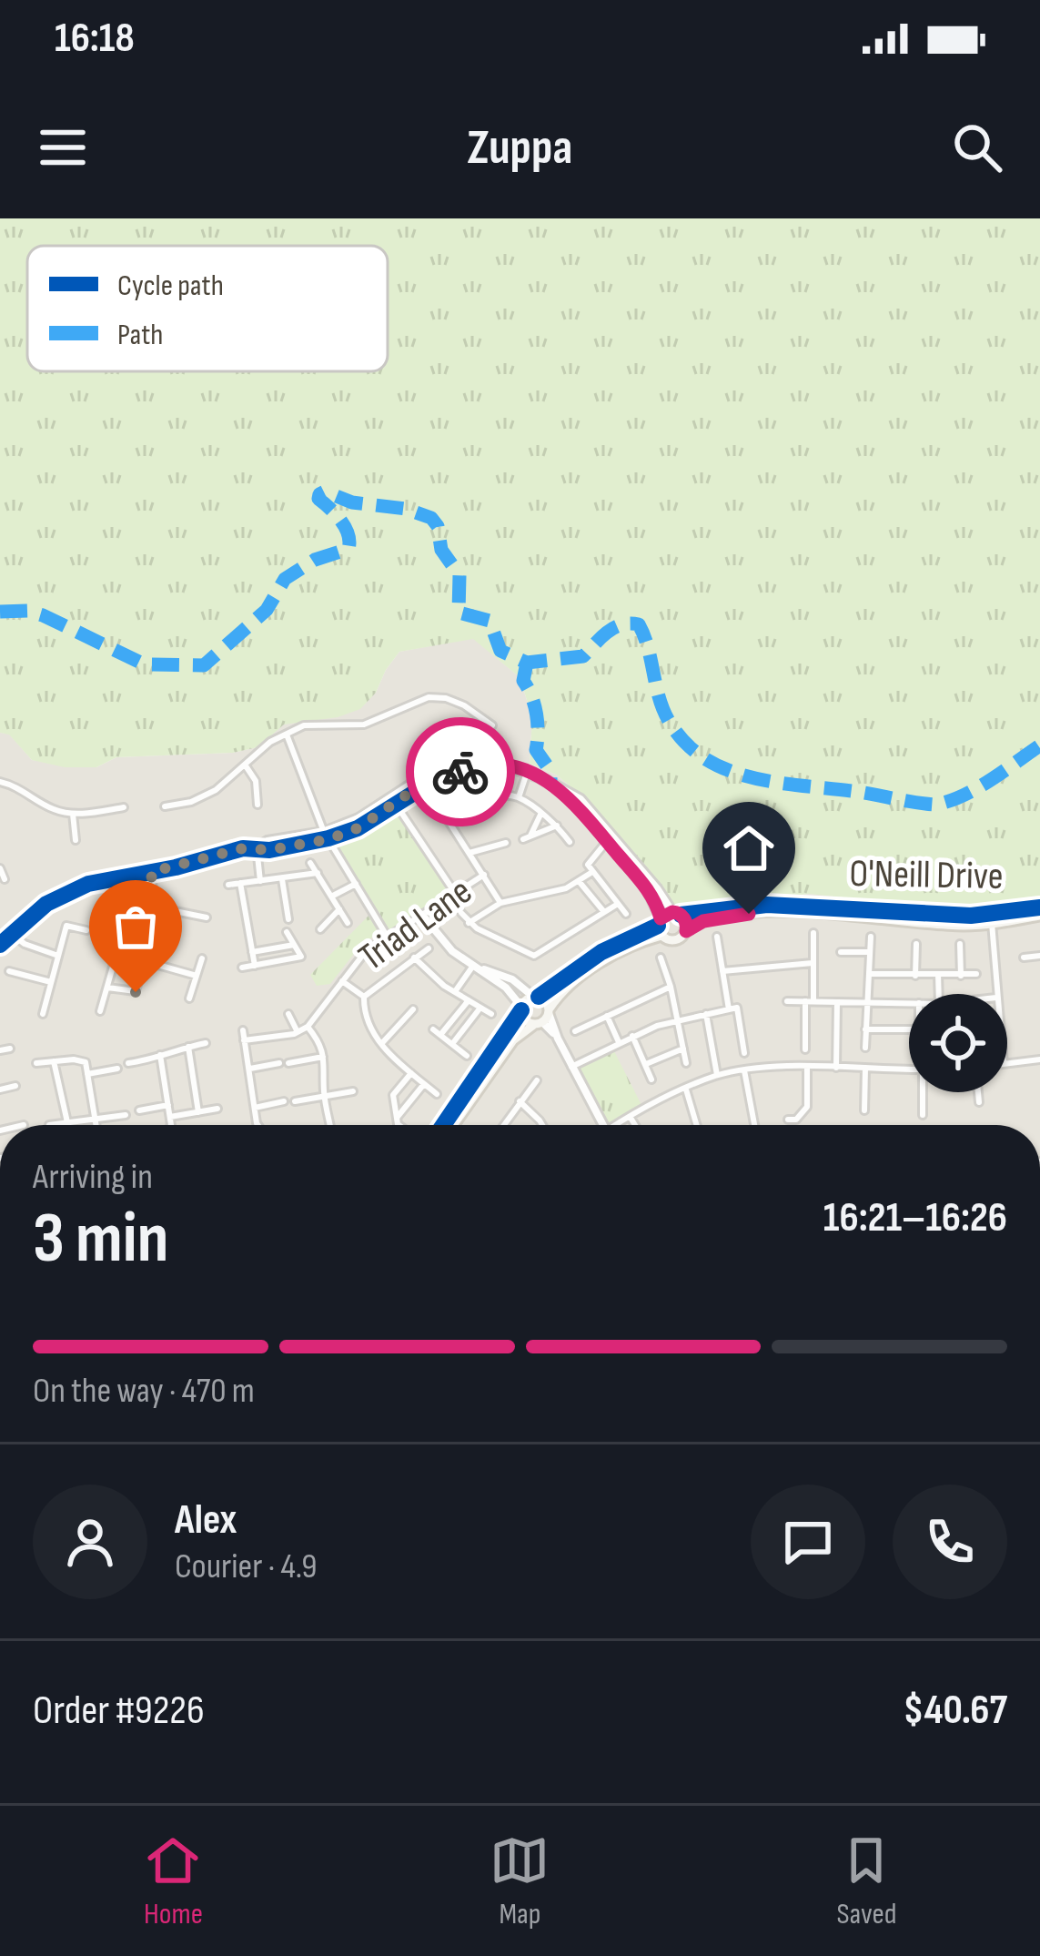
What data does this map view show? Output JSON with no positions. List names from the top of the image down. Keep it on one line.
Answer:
{"streets":{"main road":["O'Neill Drive"],"street":["Triad Lane"]},"legend":["Cycle path","Path"],"page":{"status":"16:18","header":"Zuppa","heading":["3 min","Arriving in","16:21–16:26"],"panel":["Alex","Courier · 4.9","Order #9226","$40.67"],"bar":"On the way · 470 m","tabs":["Home","Map","Saved"]}}
